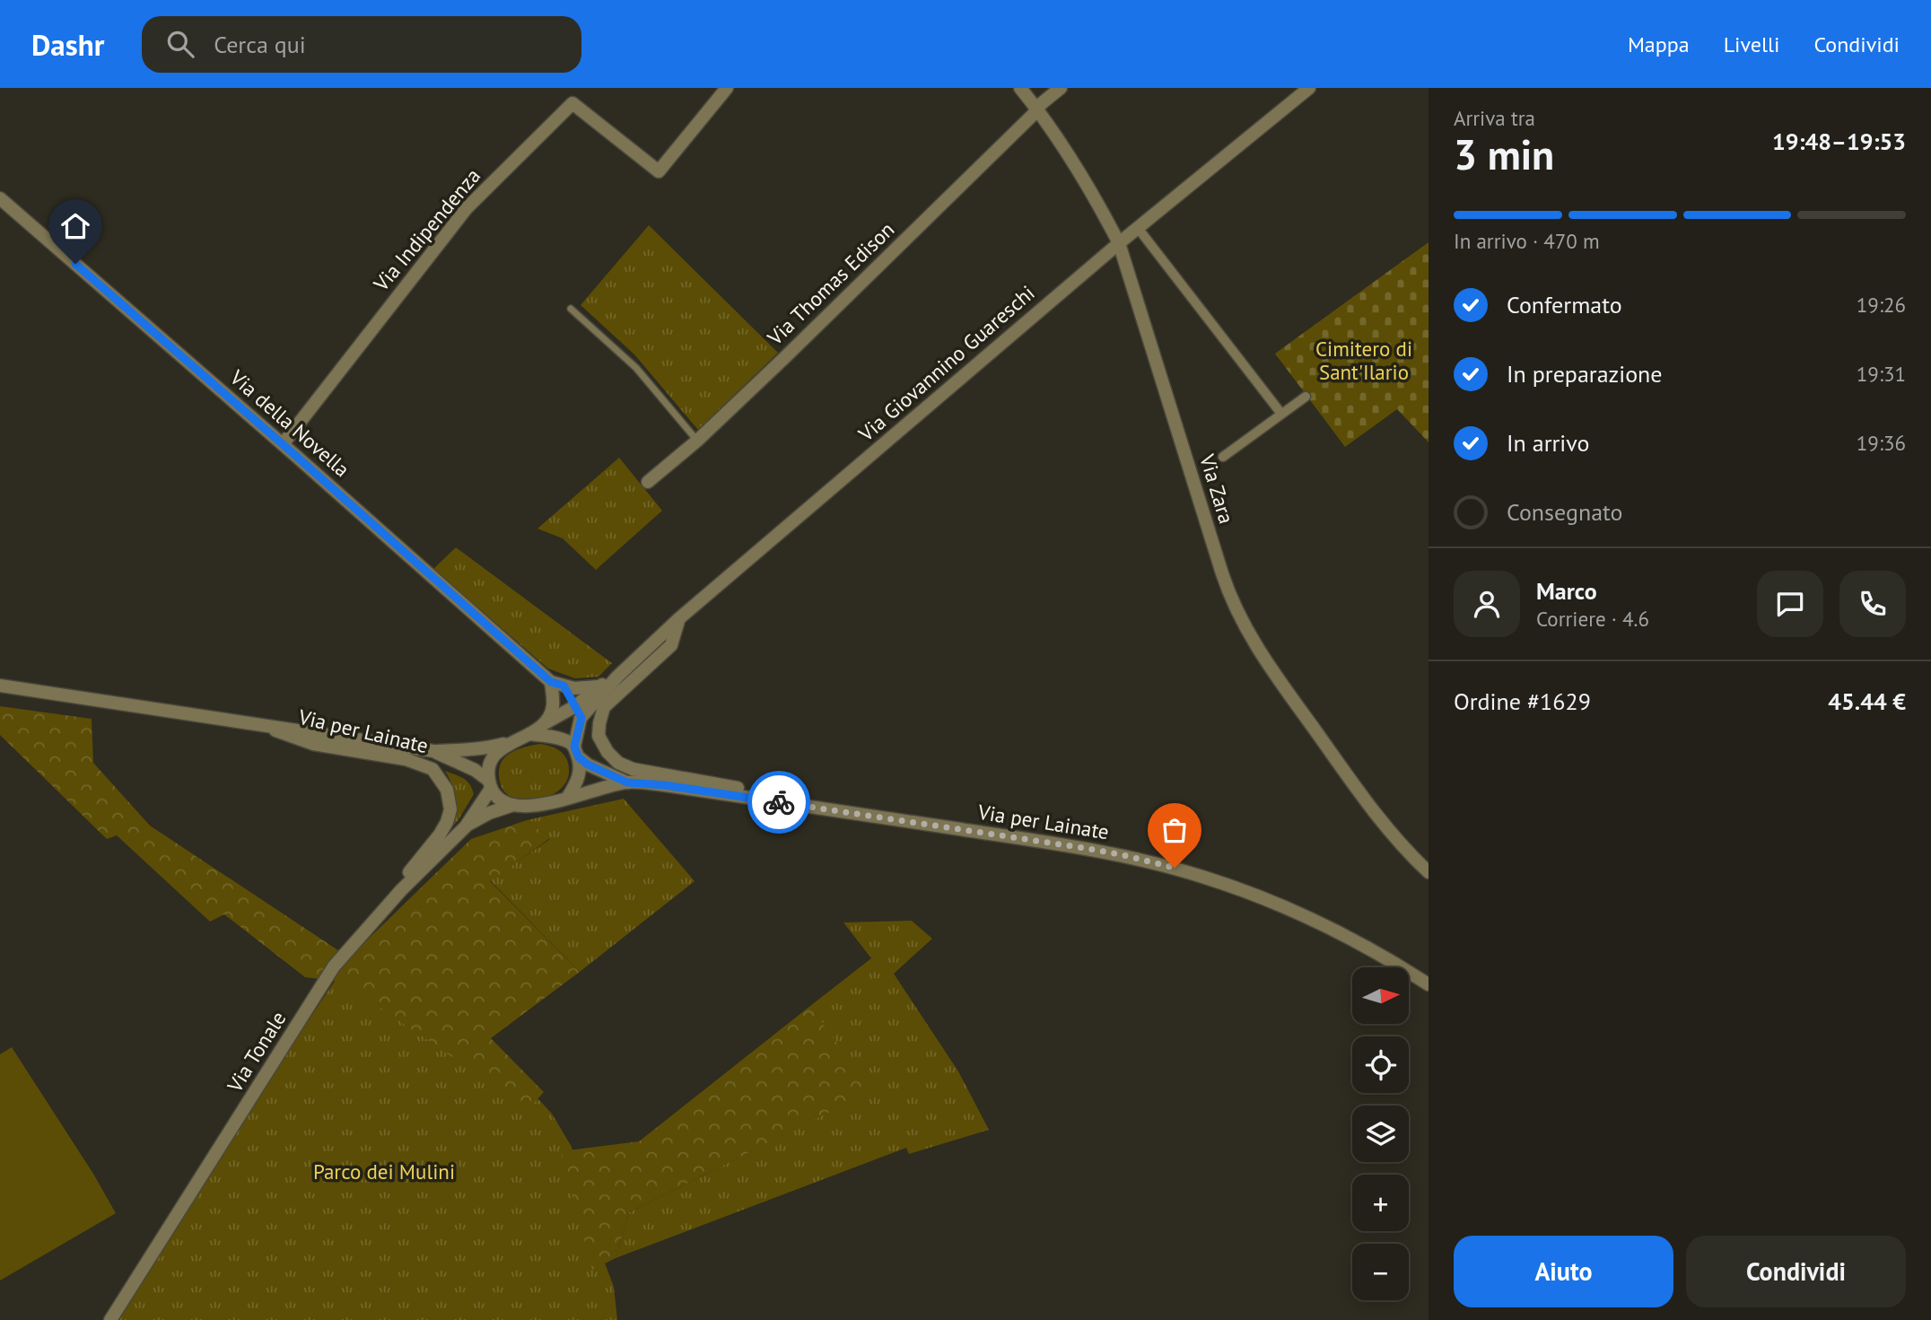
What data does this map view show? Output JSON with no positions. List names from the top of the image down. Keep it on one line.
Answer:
{"streets":{"street":["Via Indipendenza","Via Thomas Edison","Via Giovannino Guareschi","Via della Novella","Via Zara","Via per Lainate","Via Tonale"]},"crossings":[["Via Indipendenza","Via della Novella"],["Via Thomas Edison","Via Zara"],["Via Giovannino Guareschi","Via Zara"],["Via della Novella","Via per Lainate"],["Via per Lainate","Via Tonale"]],"parks":["Cimitero di Sant'Ilario","Parco dei Mulini"],"north":"right","page":{"header":"Dashr","search":"Cerca qui","nav":["Mappa","Livelli","Condividi"],"heading":["3 min","Arriva tra","19:48–19:53"],"panel":["Marco","Corriere · 4.6","Ordine #1629","45.44 €"],"bar":"In arrivo · 470 m","list":[["Confermato","19:26"],["In preparazione","19:31"],["In arrivo","19:36"],"Consegnato"],"map_buttons":["+","−"],"buttons":["Aiuto","Condividi"]}}
